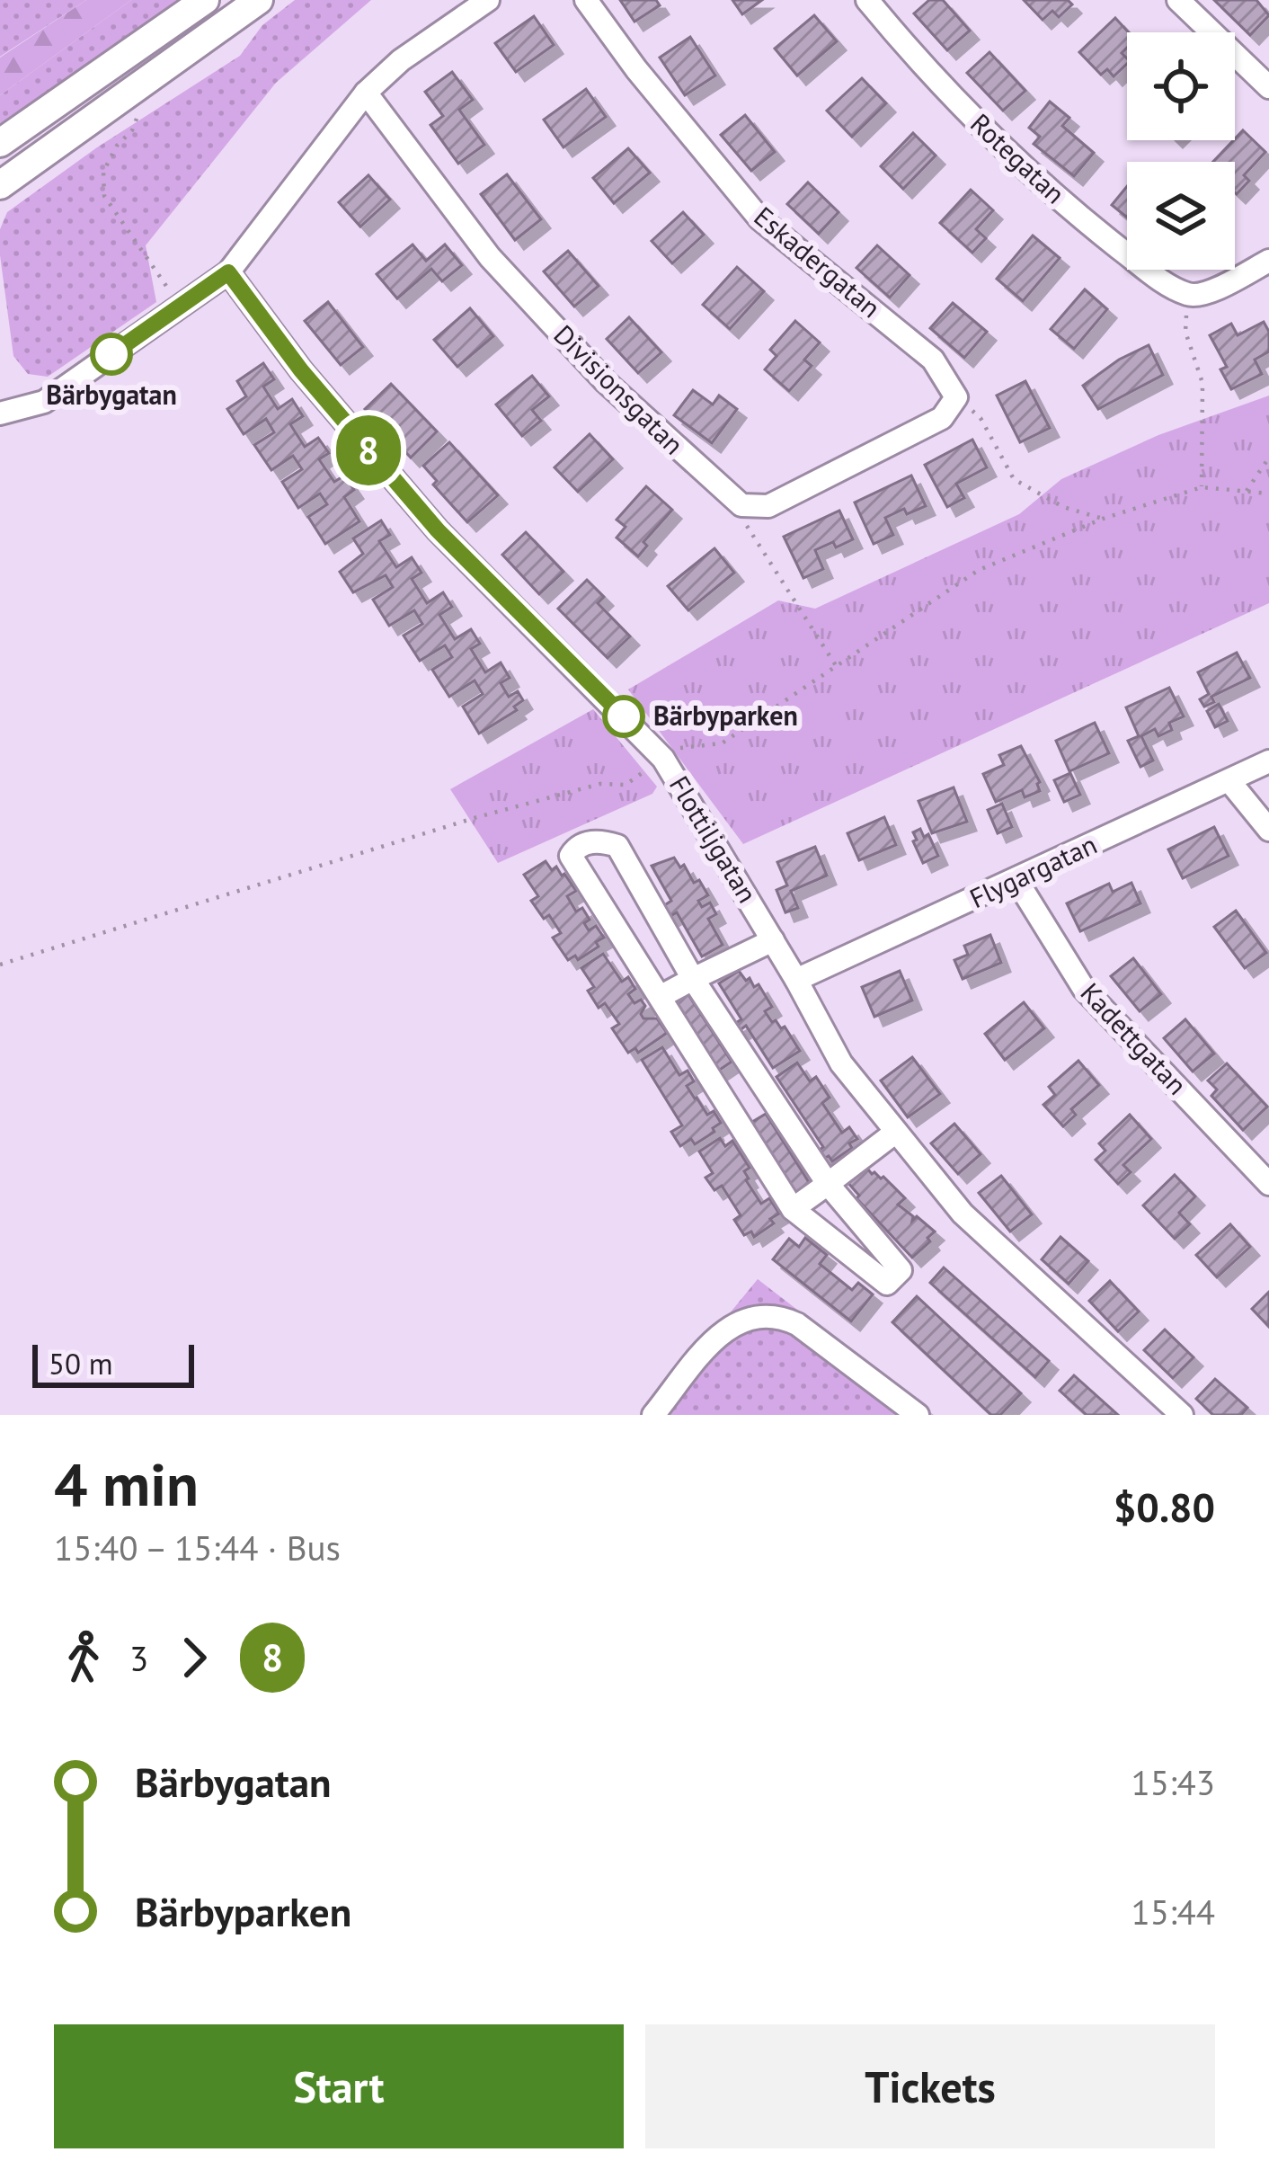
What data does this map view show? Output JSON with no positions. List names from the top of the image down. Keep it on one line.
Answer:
{"streets":{"street":["Rotegatan","Eskadergatan","Divisionsgatan","Flottiljgatan","Flygargatan","Kadettgatan"]},"crossings":[["Flottiljgatan","Flygargatan"],["Flygargatan","Kadettgatan"]],"places":["Bärbygatan","Bärbyparken"],"lines":["bus line 8"],"scale_bar":"50 m","page":{"on_map":"8","scale":"50 m","heading":["4 min","15:40 – 15:44 · Bus","$0.80"],"legs":["3","8"],"list":[{"name":"Bärbygatan","value":"15:43"},{"name":"Bärbyparken","value":"15:44"}],"buttons":["Start","Tickets"]}}
